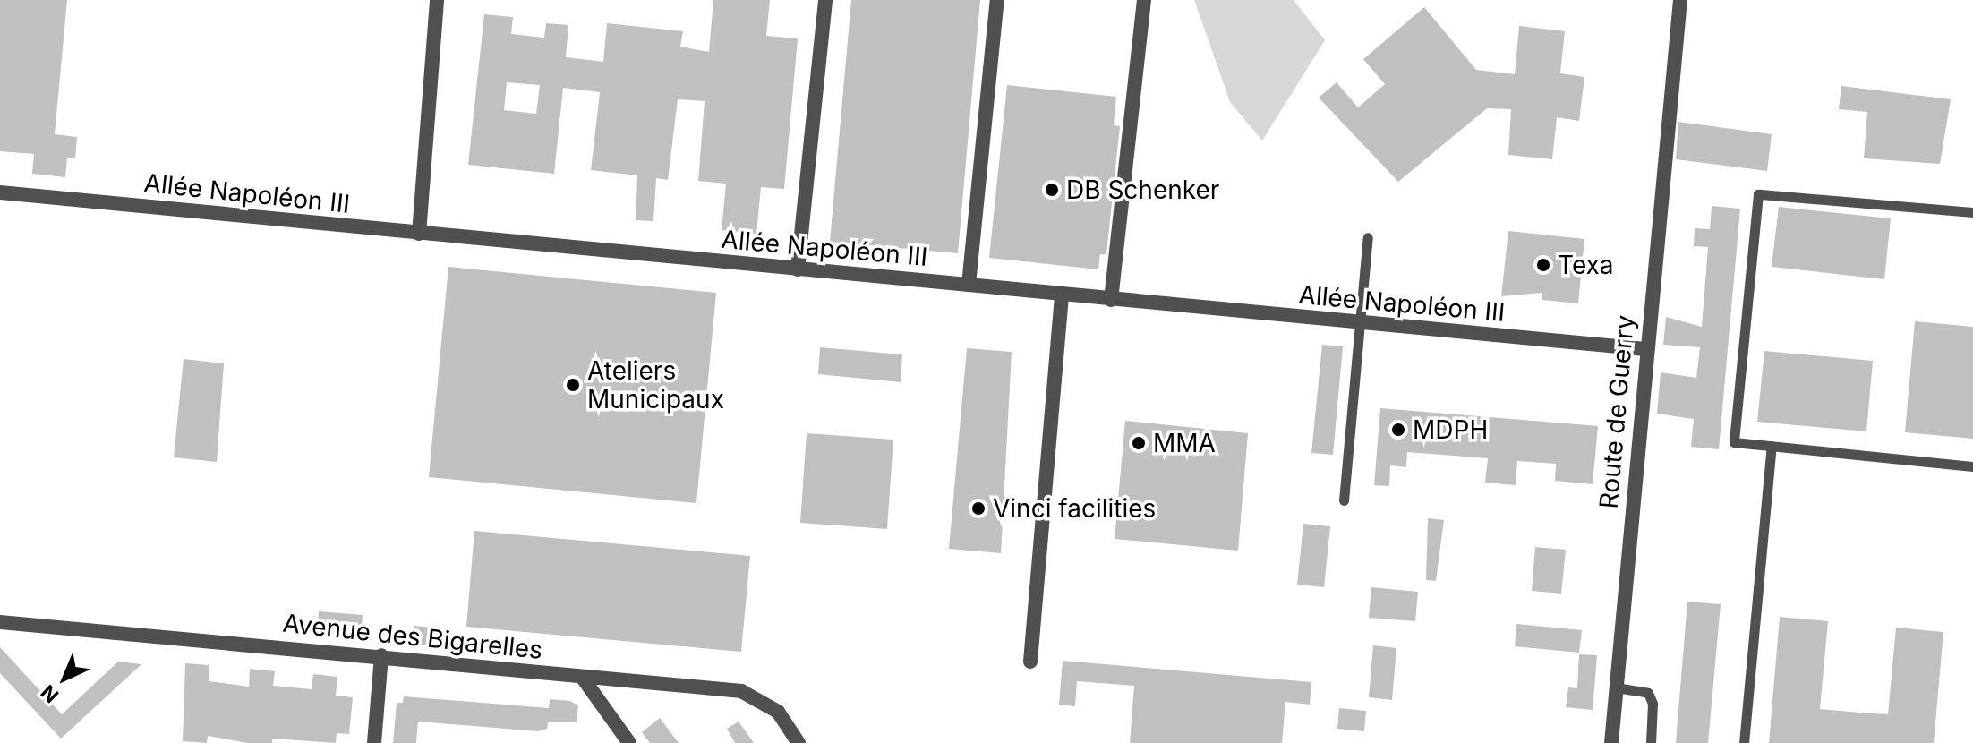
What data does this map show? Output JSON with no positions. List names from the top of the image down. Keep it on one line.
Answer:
{"streets":{"street":["Allée Napoléon III","Route de Guerry","Avenue des Bigarelles"]},"crossings":[["Allée Napoléon III","Route de Guerry"]],"places":["DB Schenker","Texa","Ateliers Municipaux","MDPH","MMA","Vinci facilities"],"north":"bottom left"}
